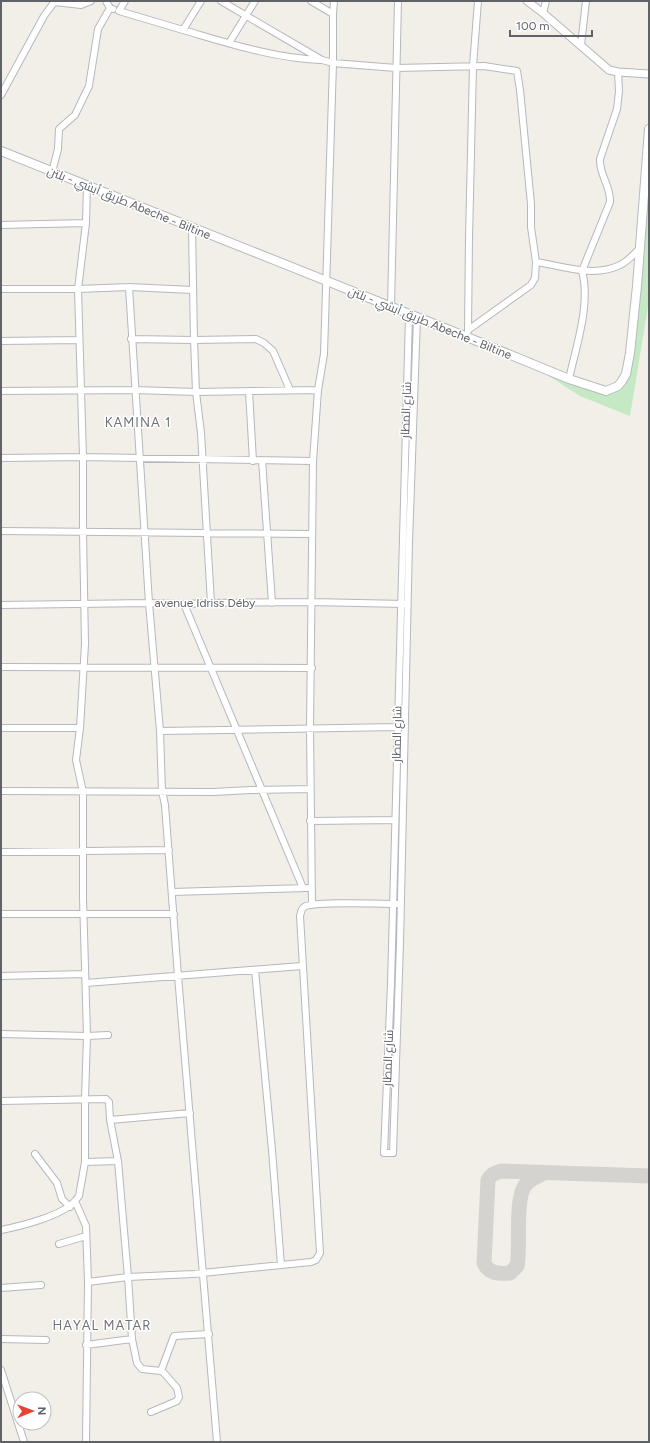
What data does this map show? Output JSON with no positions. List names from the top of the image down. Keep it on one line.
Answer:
{"streets":{"main road":["طريق أبشي - بلتن Abeche - Biltine"],"street":["شارع المطار","avenue Idriss Déby"]},"crossings":[["طريق أبشي - بلتن Abeche - Biltine","شارع المطار"],["شارع المطار","avenue Idriss Déby"]],"districts":["KAMINA 1","HAYAL MATAR"],"scale_bar":"100 m","north":"right"}
